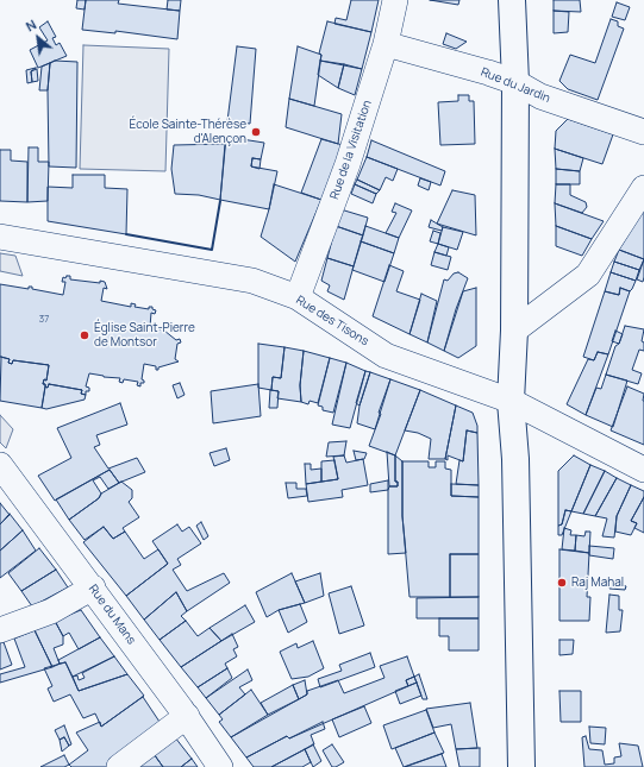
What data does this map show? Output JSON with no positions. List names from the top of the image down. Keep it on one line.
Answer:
{"streets":{"street":["Rue du Jardin","Rue de la Visitation","Rue des Tisons","Rue du Mans"]},"crossings":[["Rue du Jardin","Rue de la Visitation"],["Rue de la Visitation","Rue des Tisons"]],"places":["École Sainte-Thérèse d'Alençon","Église Saint-Pierre de Montsor","Raj Mahal"],"house_numbers":["37"],"north":"top left"}
